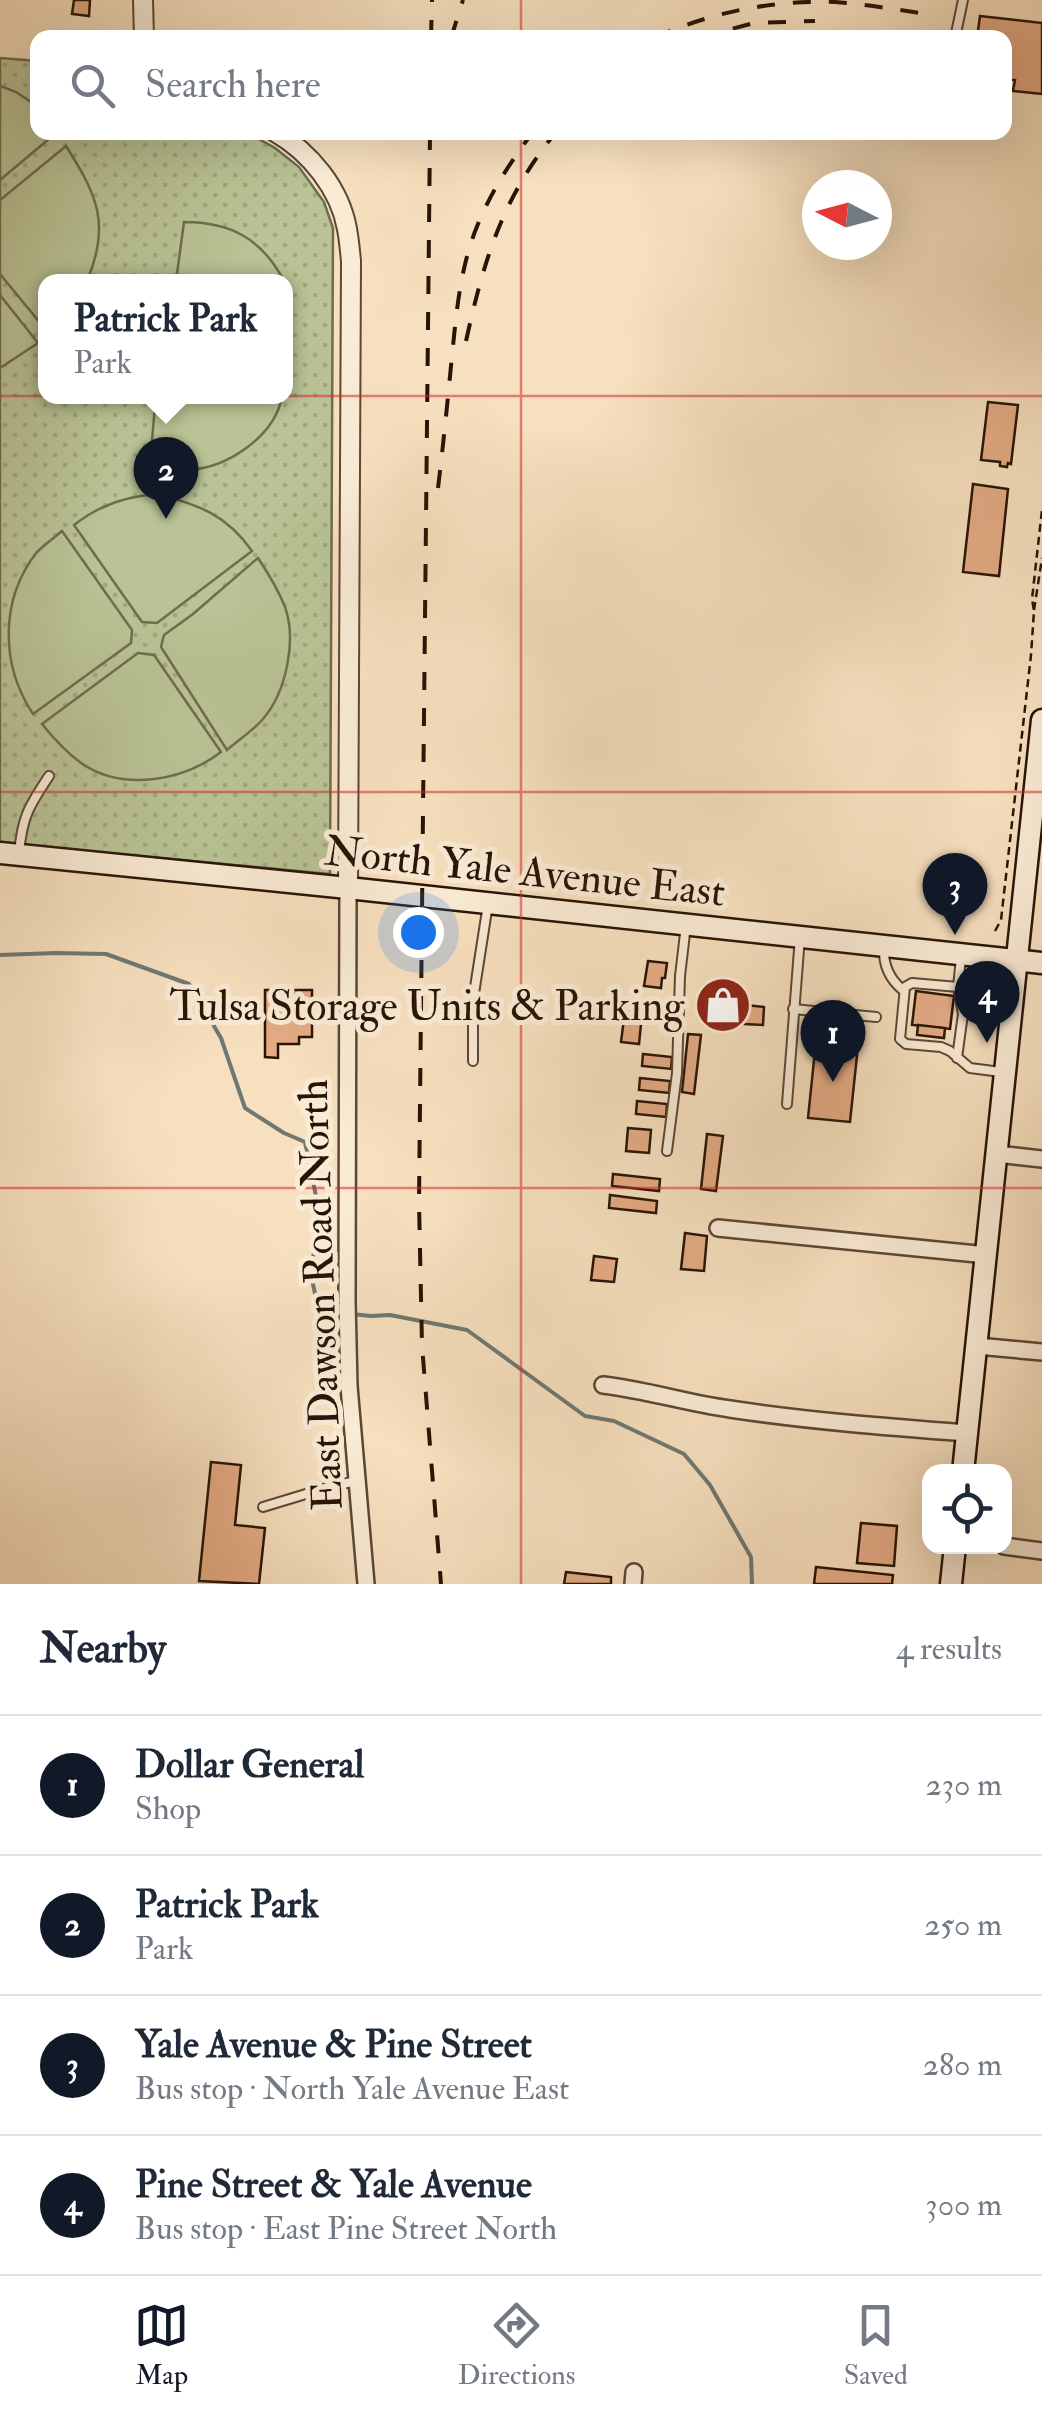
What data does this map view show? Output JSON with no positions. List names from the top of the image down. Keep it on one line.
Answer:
{"streets":{"main road":["North Yale Avenue East"],"street":["East Dawson Road North"]},"crossings":[["North Yale Avenue East","East Dawson Road North"]],"places":{"shop":["Tulsa Storage Units & Parking"]},"north":"left","page":{"search":"Search here","popup":["Patrick Park","Park"],"pins":["2","3","4","1"],"heading":["Nearby","4 results"],"list":[{"mark":"1","name":"Dollar General","note":"Shop","value":"230 m"},{"mark":"2","name":"Patrick Park","note":"Park","value":"250 m"},{"mark":"3","name":"Yale Avenue & Pine Street","note":"Bus stop · North Yale Avenue East","value":"280 m"},{"mark":"4","name":"Pine Street & Yale Avenue","note":"Bus stop · East Pine Street North","value":"300 m"}],"nav":["Map","Directions","Saved"]}}
